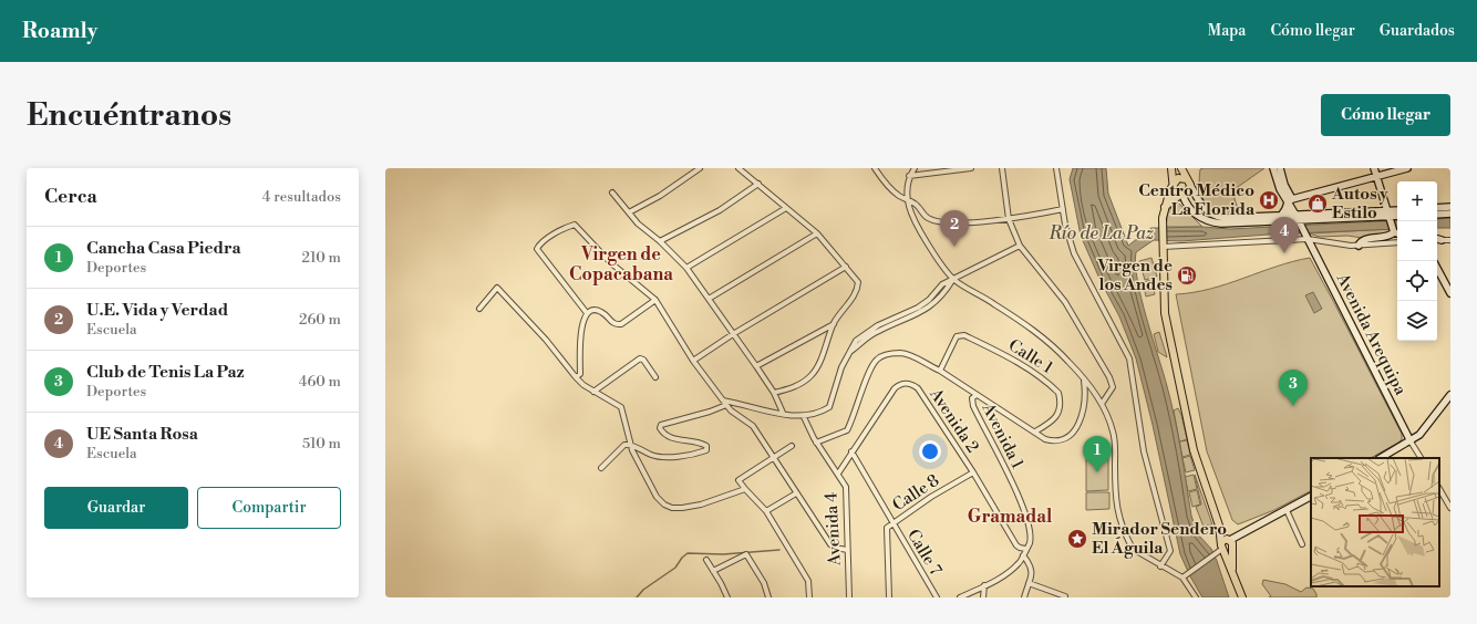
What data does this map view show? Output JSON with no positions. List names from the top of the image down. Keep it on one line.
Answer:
{"streets":{"main road":["Avenida Arequipa"],"street":["Calle 1","Avenida 2","Avenida 1","Calle 8","Avenida 4","Calle 7"]},"crossings":[["Calle 1","Avenida 1"],["Avenida 2","Avenida 1"],["Avenida 2","Calle 8"],["Avenida 2","Avenida 4"],["Avenida 2","Calle 7"],["Calle 8","Calle 7"]],"districts":["Virgen de Copacabana","Gramadal"],"water":["Río de La Paz"],"places":{"hospital":["Centro Médico La Florida"],"shop":["Autos y Estilo"],"fuel station":["Virgen de los Andes"],"place":["Mirador Sendero El Águila"]},"page":{"header":"Roamly","nav":["Mapa","Cómo llegar","Guardados"],"buttons":["Cómo llegar",["Guardar","Compartir"]],"title":"Encuéntranos","heading":["Cerca","4 resultados"],"map_buttons":["+","−"],"pins":["2","4","3","1"],"list":[{"mark":"1","name":"Cancha Casa Piedra","note":"Deportes","value":"210 m"},{"mark":"2","name":"U.E. Vida y Verdad","note":"Escuela","value":"260 m"},{"mark":"3","name":"Club de Tenis La Paz","note":"Deportes","value":"460 m"},{"mark":"4","name":"UE Santa Rosa","note":"Escuela","value":"510 m"}]}}
